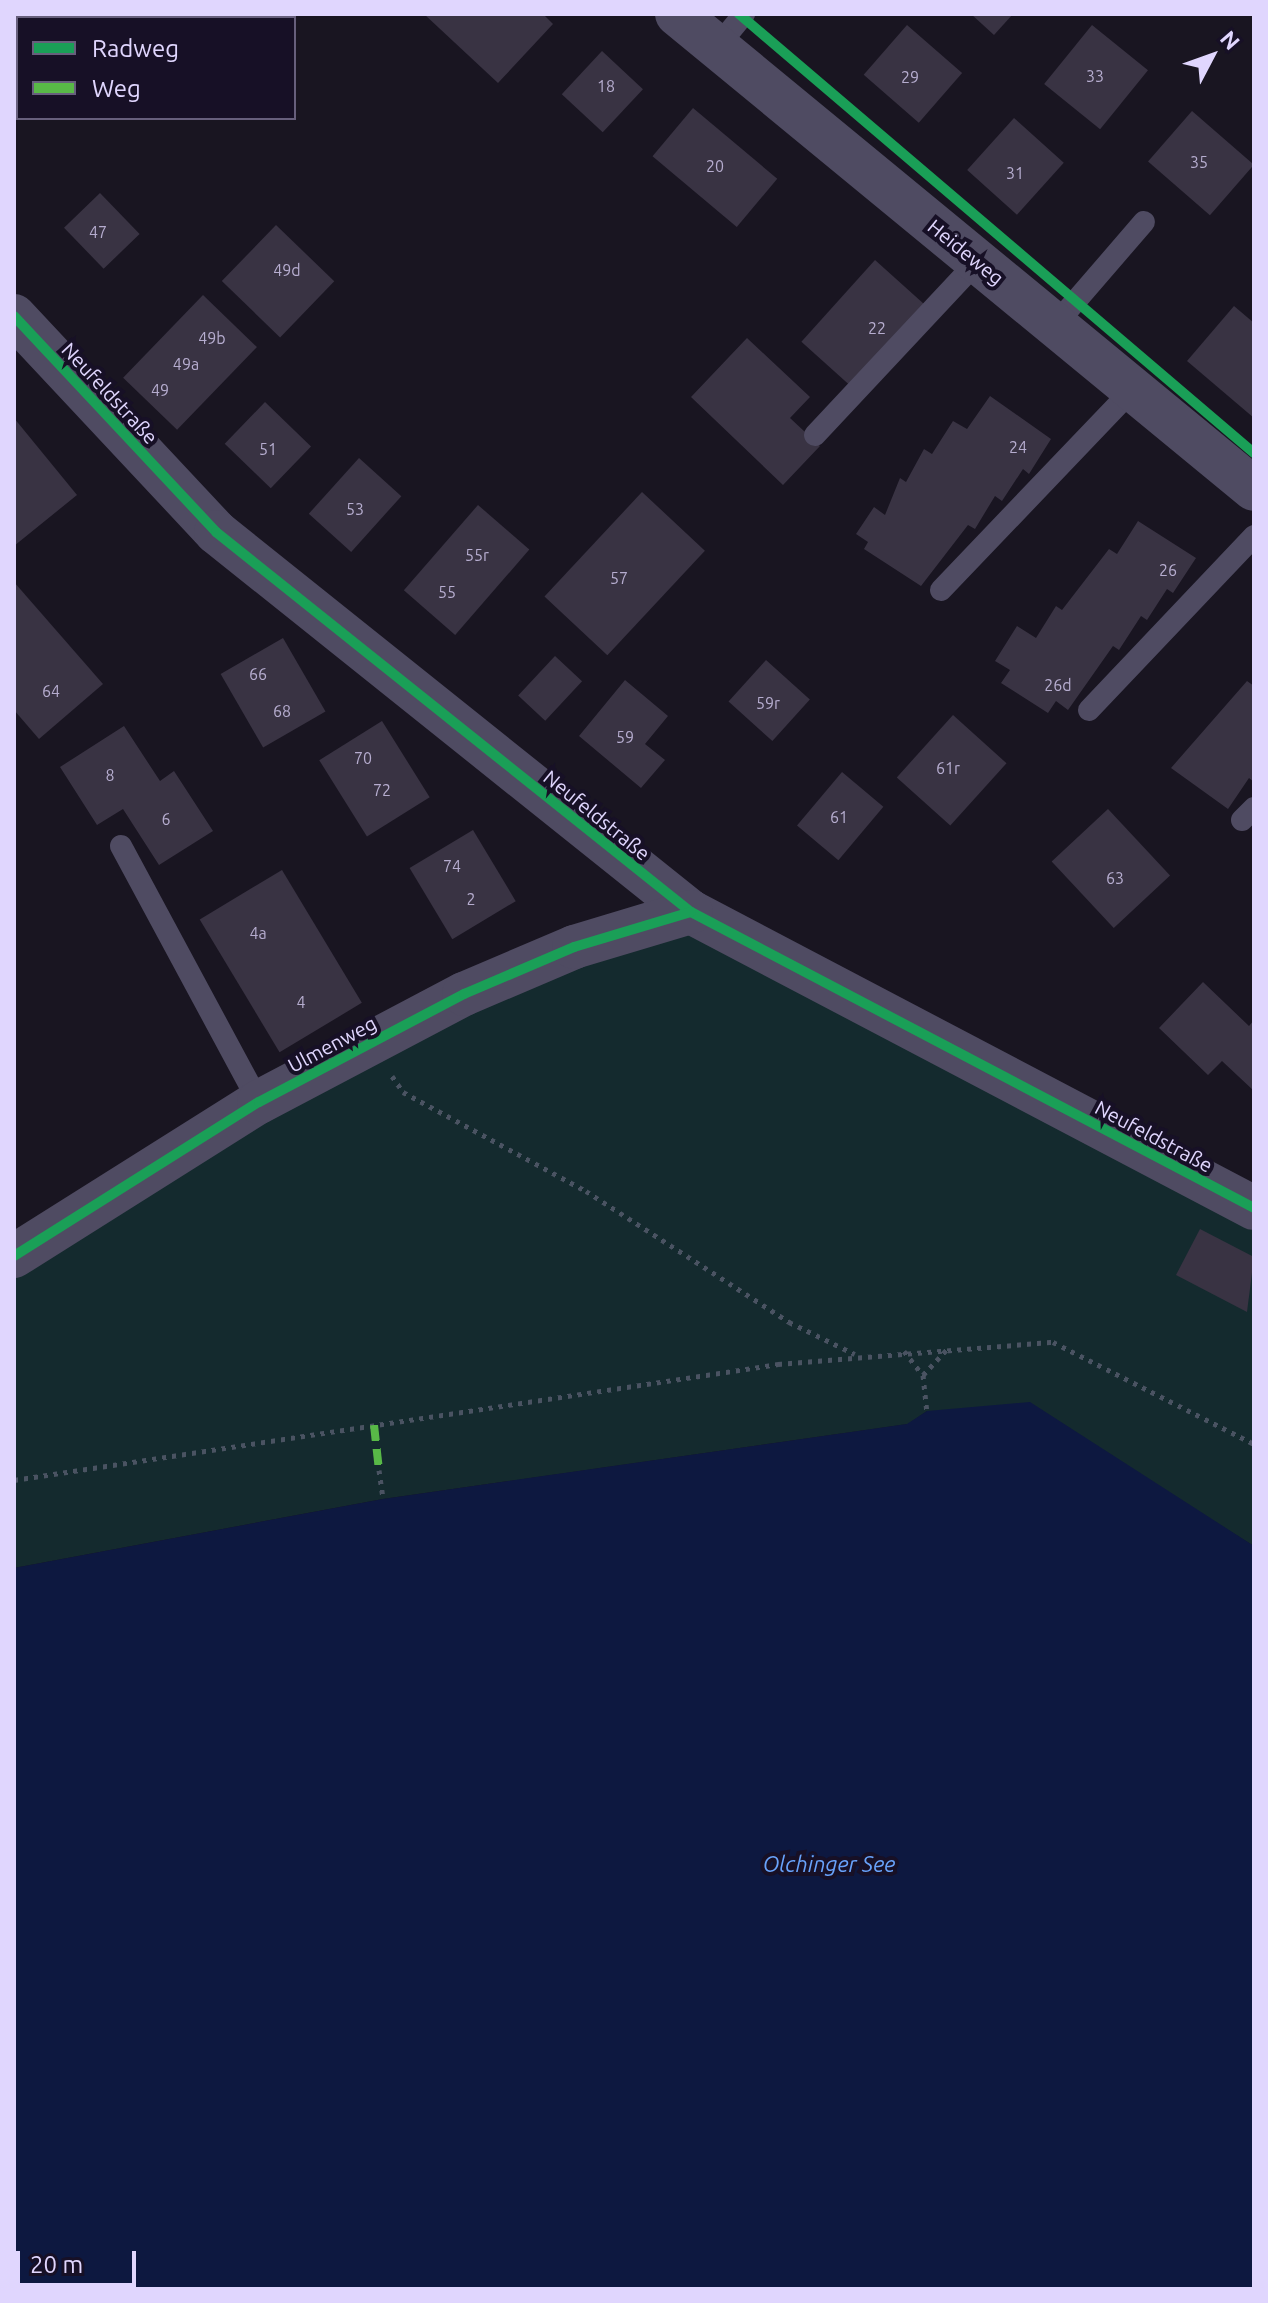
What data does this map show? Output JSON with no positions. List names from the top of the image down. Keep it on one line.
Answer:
{"streets":{"street":["Heideweg","Neufeldstraße","Ulmenweg"]},"crossings":[["Neufeldstraße","Ulmenweg"]],"water":["Olchinger See"],"house_numbers":["33","29","18","35","20","31","47","49d","22","49b","49a","49","24","51","53","55r","26","57","55","66","26d","64","59r","68","59","70","61r","8","72","61","6","74","63","2","4a","4"],"legend":["Radweg","Weg"],"scale_bar":"20 m","north":"top right"}
